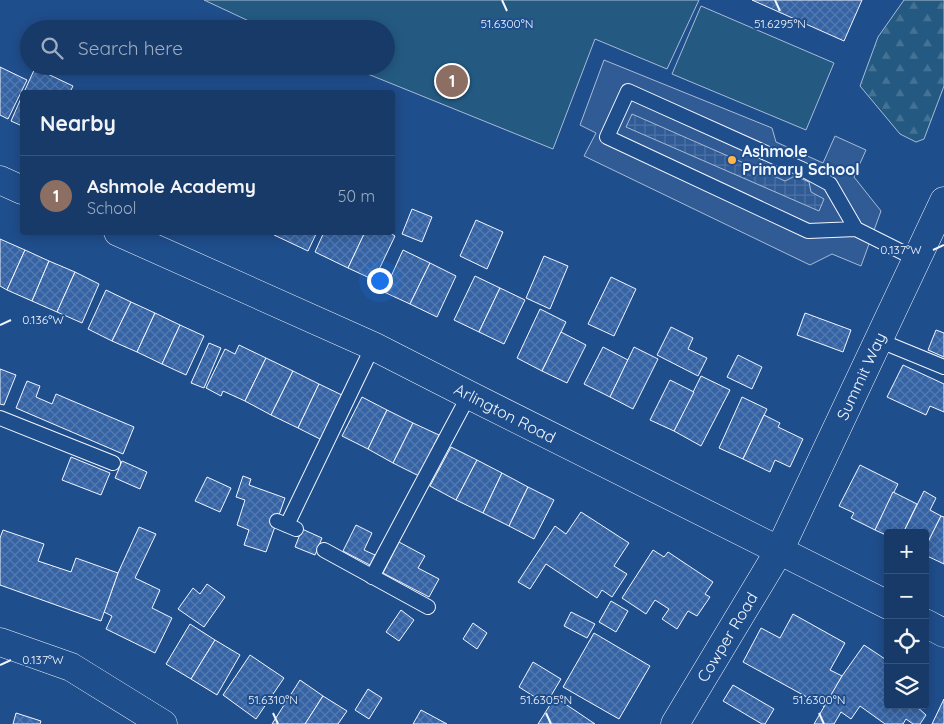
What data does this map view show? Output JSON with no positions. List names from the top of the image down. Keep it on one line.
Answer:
{"streets":{"street":["Summit Way","Arlington Road","Cowper Road"]},"crossings":[["Summit Way","Arlington Road"],["Summit Way","Cowper Road"],["Arlington Road","Cowper Road"]],"places":["Ashmole Primary School"],"page":{"search":"Search here","pins":"1","heading":"Nearby","list":[{"mark":"1","name":"Ashmole Academy","note":"School","value":"50 m"}],"map_buttons":["+","−"]},"coordinates":["51.6300°N","51.6295°N","0.137°W","0.136°W","51.6310°N","51.6305°N"]}
